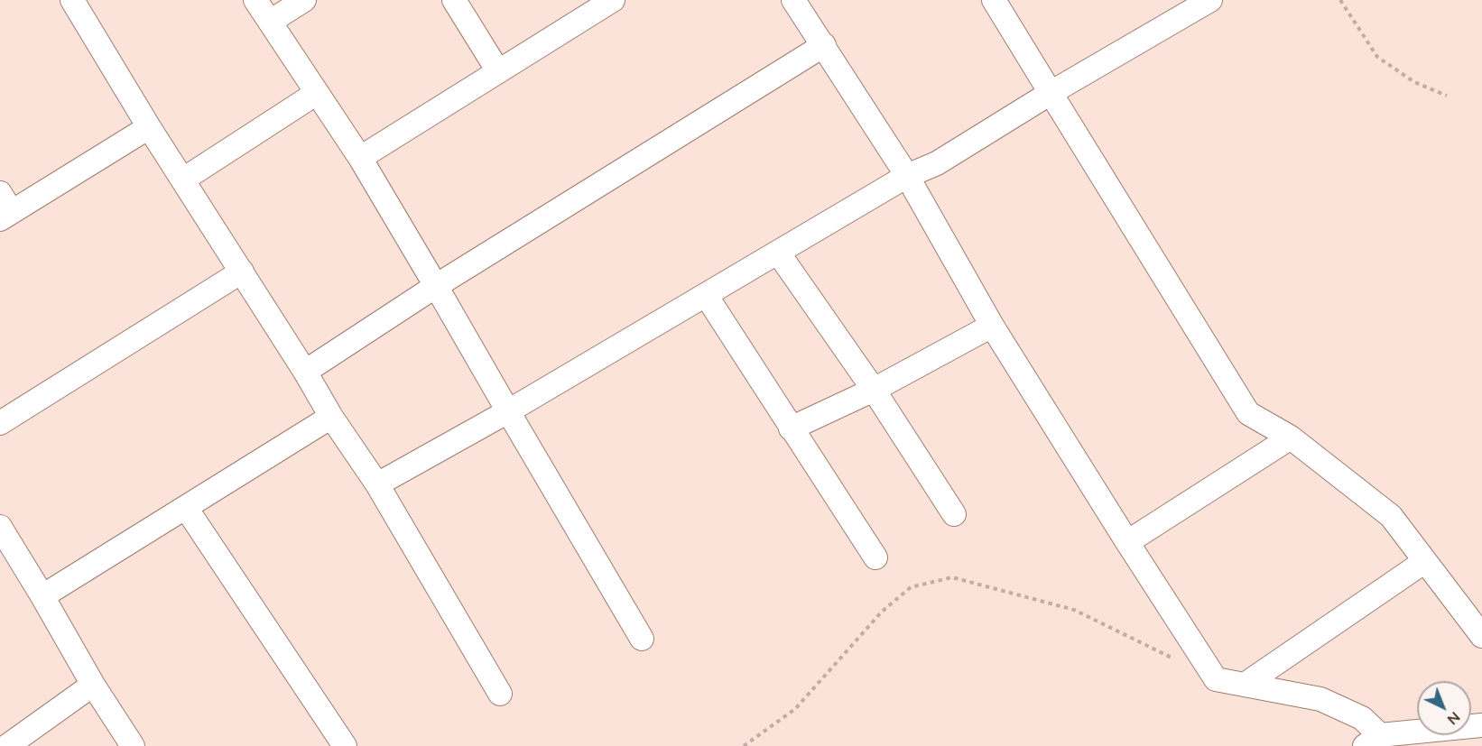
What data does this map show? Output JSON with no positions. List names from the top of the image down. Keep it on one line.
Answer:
{"north":"bottom right"}
